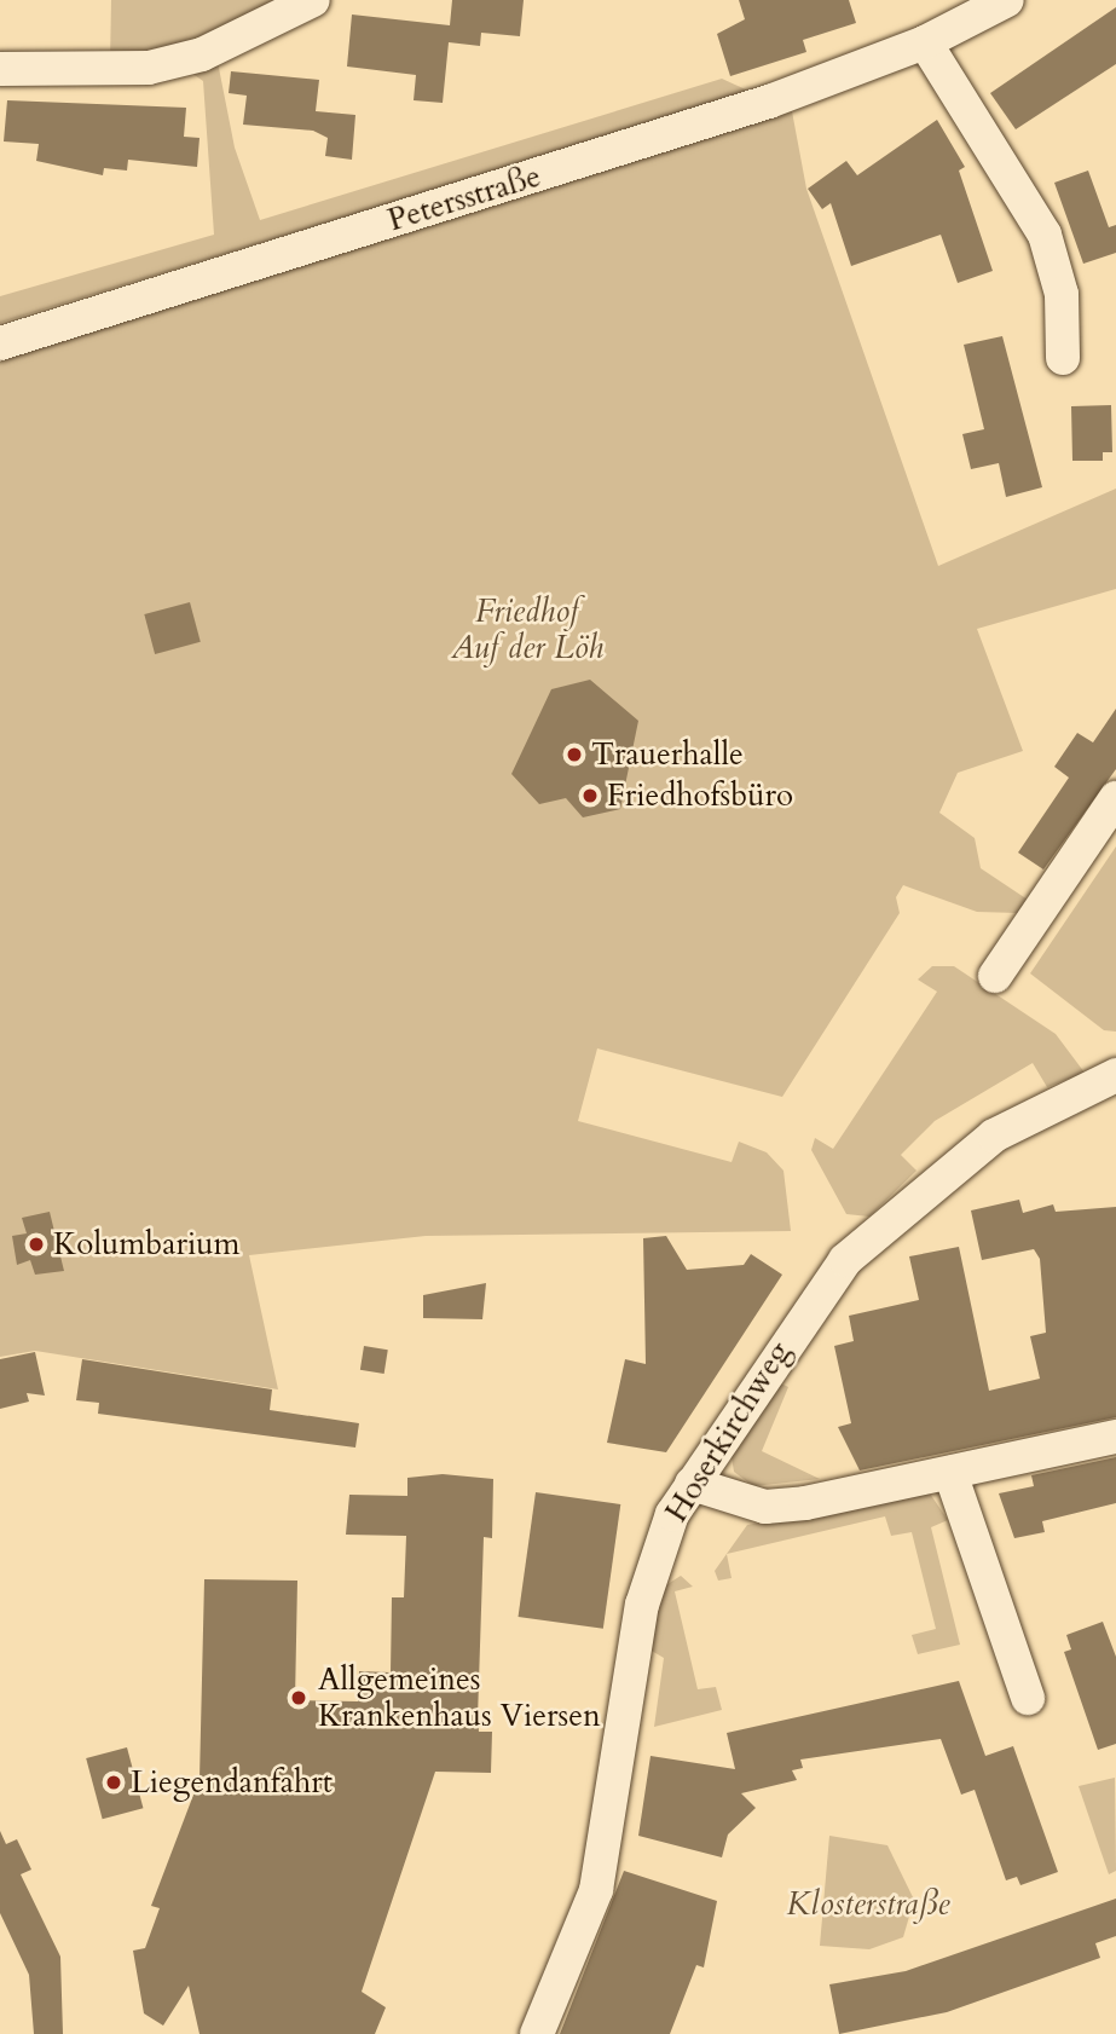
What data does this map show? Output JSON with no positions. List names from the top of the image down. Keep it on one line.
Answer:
{"streets":{"street":["Petersstraße","Hoserkirchweg"]},"parks":["Friedhof Auf der Löh","Klosterstraße"],"places":["Trauerhalle","Friedhofsbüro","Kolumbarium","Allgemeines Krankenhaus Viersen","Liegendanfahrt"]}
